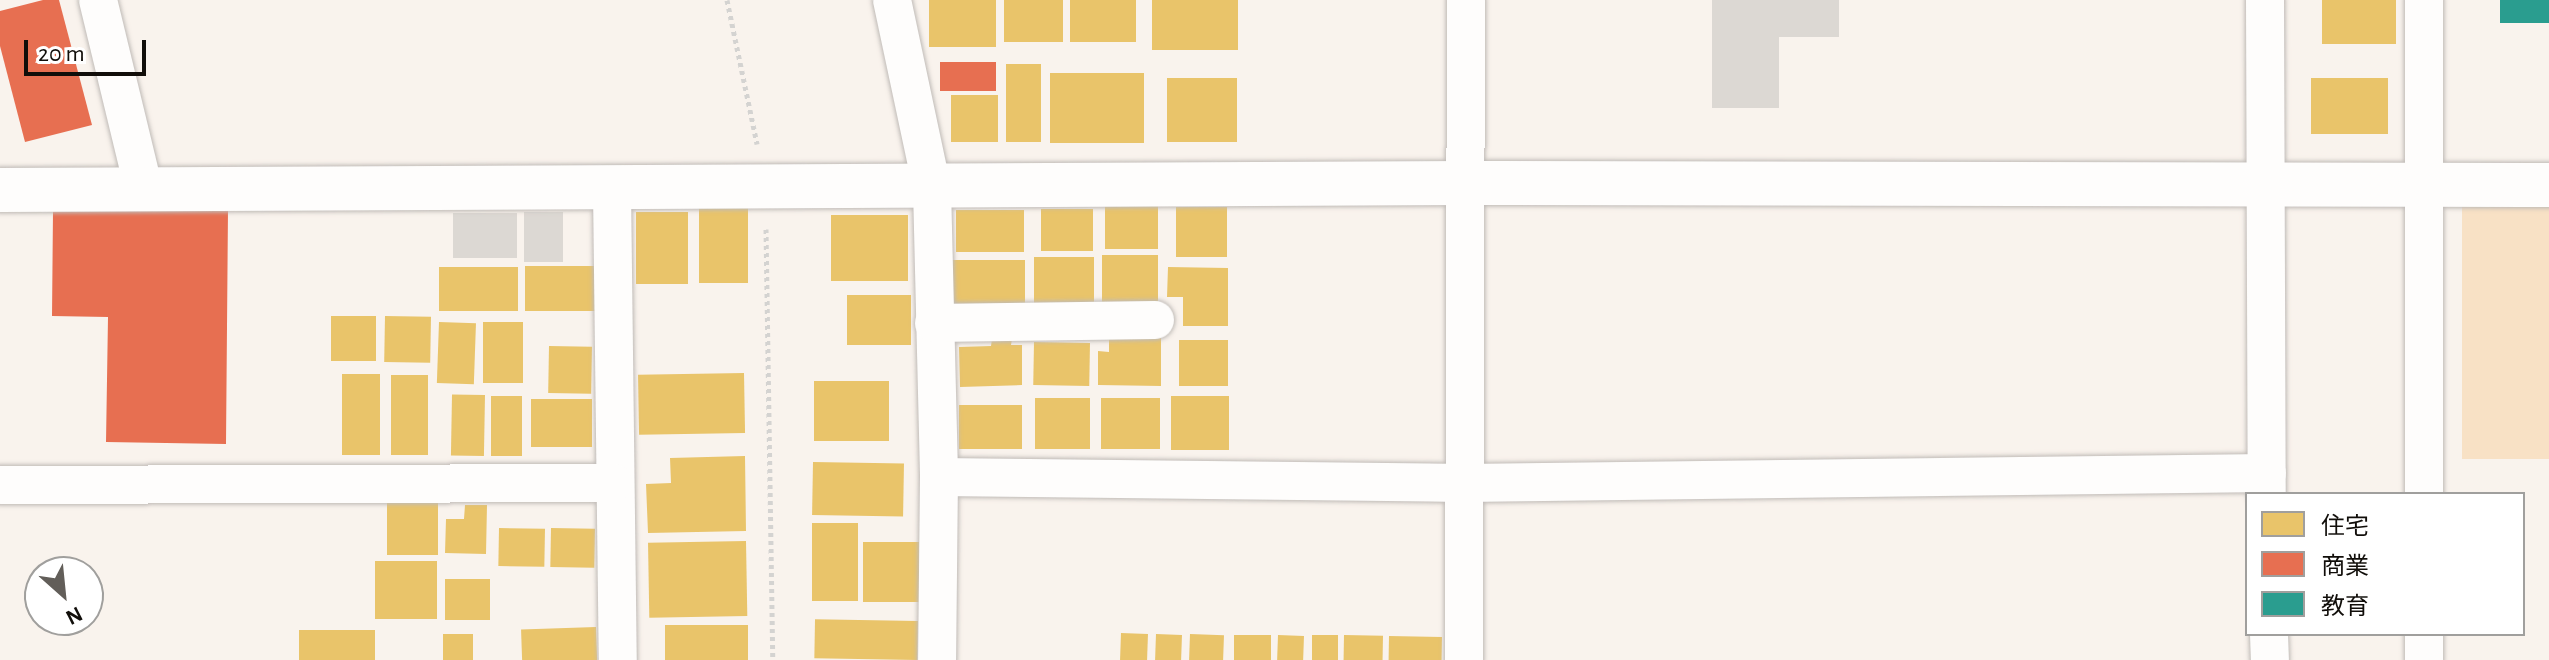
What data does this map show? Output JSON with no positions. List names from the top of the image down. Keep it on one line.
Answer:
{"legend":["住宅","商業","教育"],"scale_bar":"20 m","north":"bottom right"}
